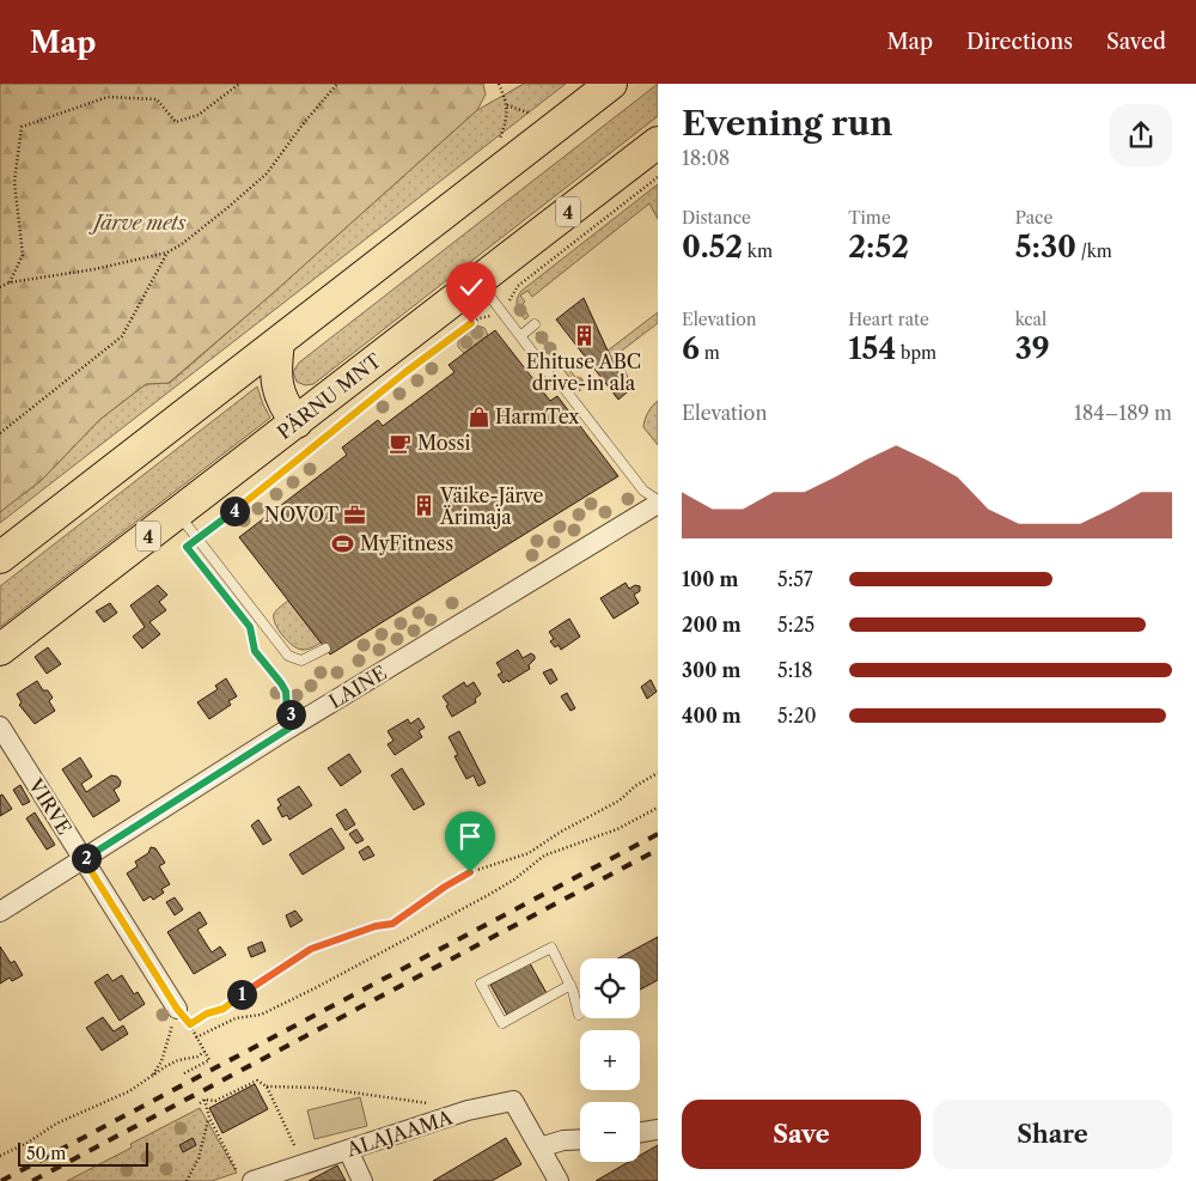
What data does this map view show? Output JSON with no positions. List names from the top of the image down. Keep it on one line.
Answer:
{"streets":{"highway":["4","PÄRNU MNT"],"street":["LAINE","VIRVE","ALAJAAMA"]},"crossings":[["LAINE","VIRVE"]],"parks":["Järve mets"],"places":{"building":["Ehituse ABC drive-in ala","Väike-Järve Ärimaja"],"shop":["HarmTex"],"cafe":["Mossi"],"office":["NOVOT"],"sports":["MyFitness"]},"scale_bar":"50 m","page":{"header":"Map","nav":["Map","Directions","Saved"],"heading":["Evening run","18:08"],"stats":[["Distance","0.52 km"],["Time","2:52"],["Pace","5:30 /km"],["Elevation","6 m"],["Heart rate","154 bpm"],["kcal","39"]],"chart":["Elevation","184–189 m"],"pins":["4","3","2","1"],"list":[{"name":"100 m","note":"5:57"},{"name":"200 m","note":"5:25"},{"name":"300 m","note":"5:18"},{"name":"400 m","note":"5:20"}],"map_buttons":["+","−"],"buttons":["Save","Share"],"scale":"50 m"}}
